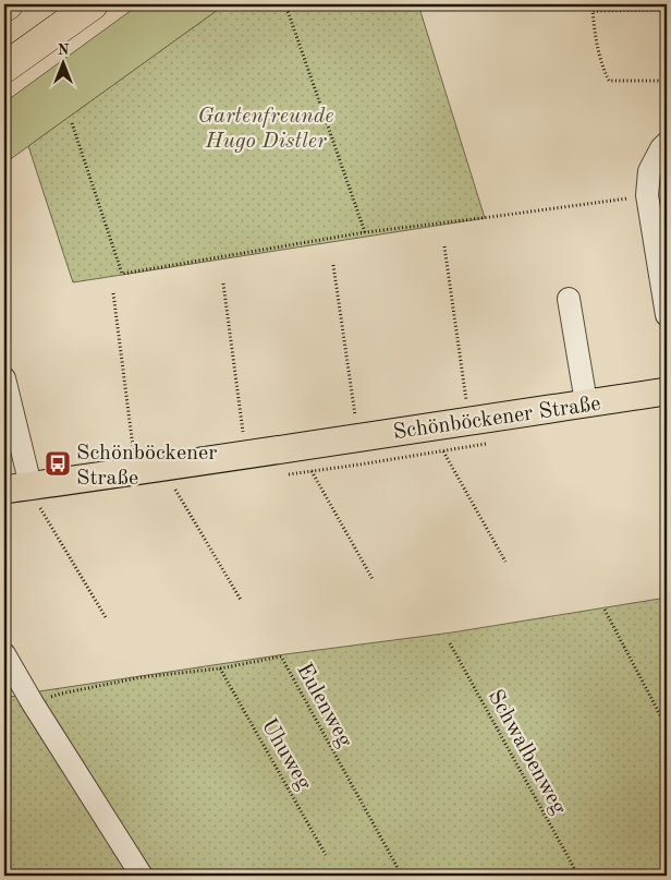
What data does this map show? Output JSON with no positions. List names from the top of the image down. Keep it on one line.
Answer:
{"streets":{"main road":["Schönböckener Straße"],"path":["Eulenweg","Schwalbenweg","Uhuweg"]},"crossings":[["Eulenweg","Uhuweg"]],"parks":["Gartenfreunde Hugo Distler"],"places":{"bus stop":["Schönböckener Straße"]},"north":"top"}
